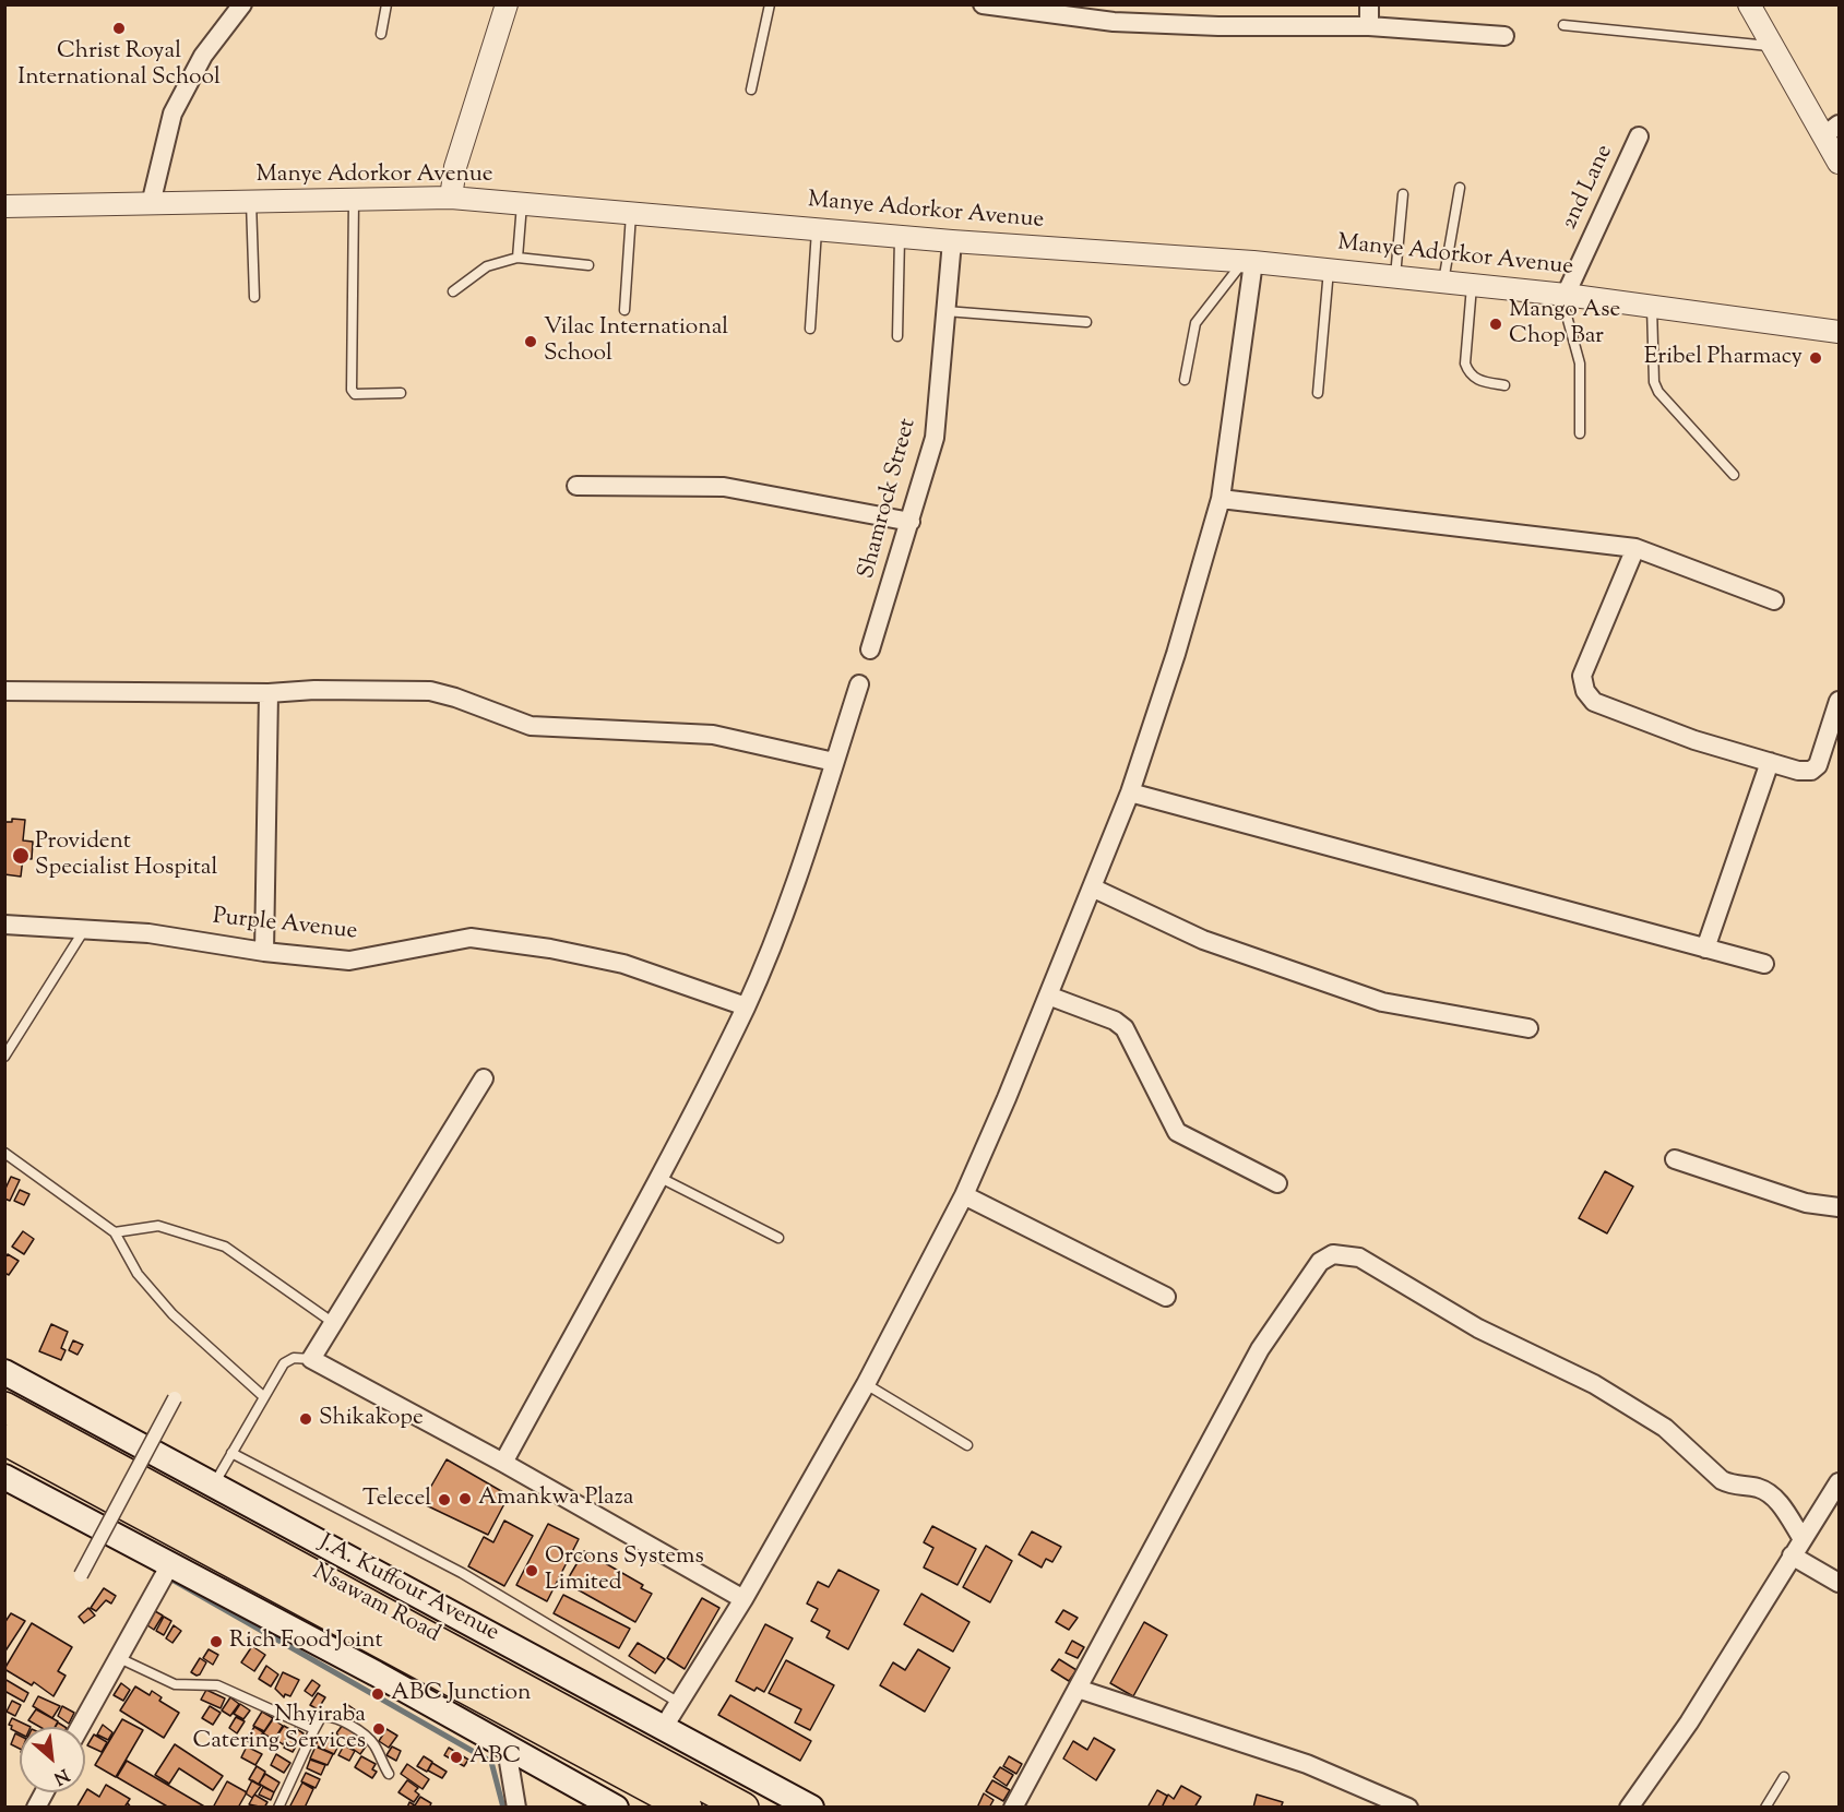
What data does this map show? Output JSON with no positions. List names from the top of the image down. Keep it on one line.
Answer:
{"streets":{"highway":["Nsawam Road"],"main road":["J.A. Kuffour Avenue"],"street":["Manye Adorkor Avenue","2nd Lane","Shamrock Street","Purple Avenue"]},"crossings":[["Manye Adorkor Avenue","2nd Lane"],["Manye Adorkor Avenue","Shamrock Street"]],"places":["Christ Royal International School","Mango Ase Chop Bar","Vilac International School","Eribel Pharmacy","Provident Specialist Hospital","Shikakope","Amankwa Plaza","Telecel","Orcons Systems Limited","Rich Food Joint","ABC Junction","Nhyiraba Catering Services","ABC"],"north":"bottom right"}
